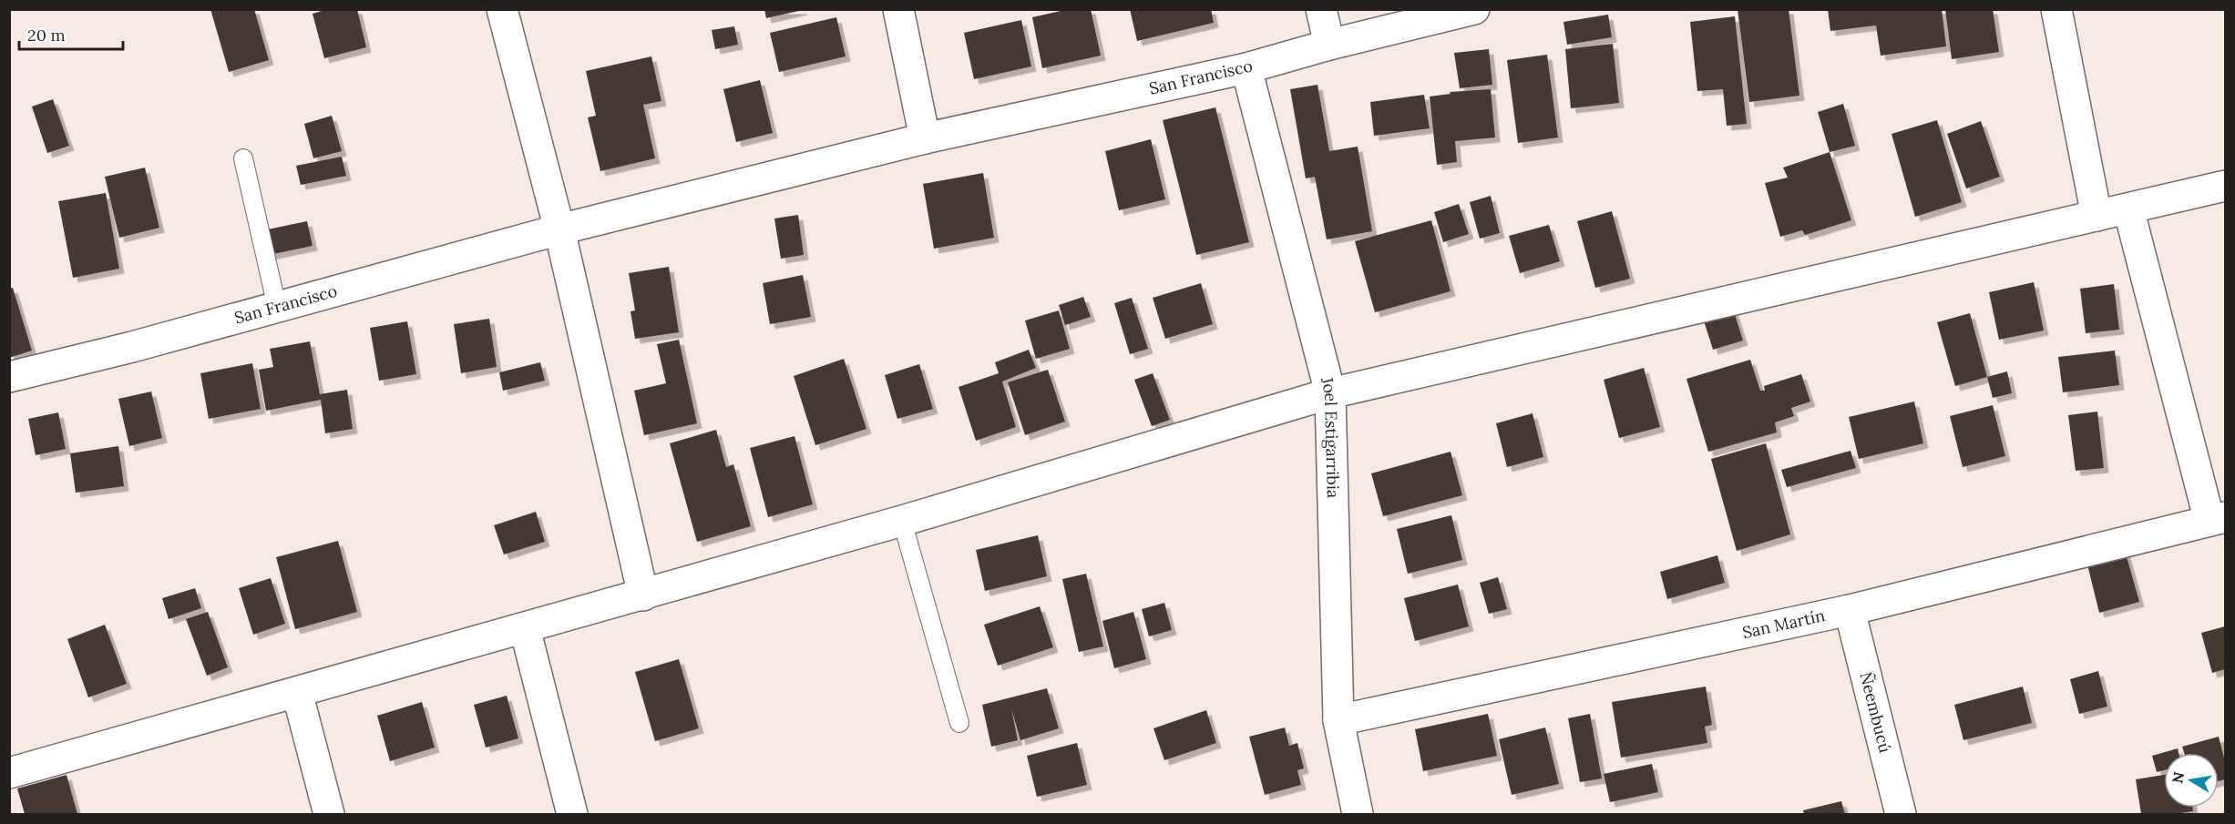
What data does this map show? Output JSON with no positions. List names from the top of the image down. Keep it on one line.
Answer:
{"streets":{"street":["San Francisco","Joel Estigarribia","San Martín","Ñeembucú"]},"crossings":[["San Francisco","Joel Estigarribia"],["Joel Estigarribia","San Martín"],["San Martín","Ñeembucú"]],"scale_bar":"20 m","north":"left"}
